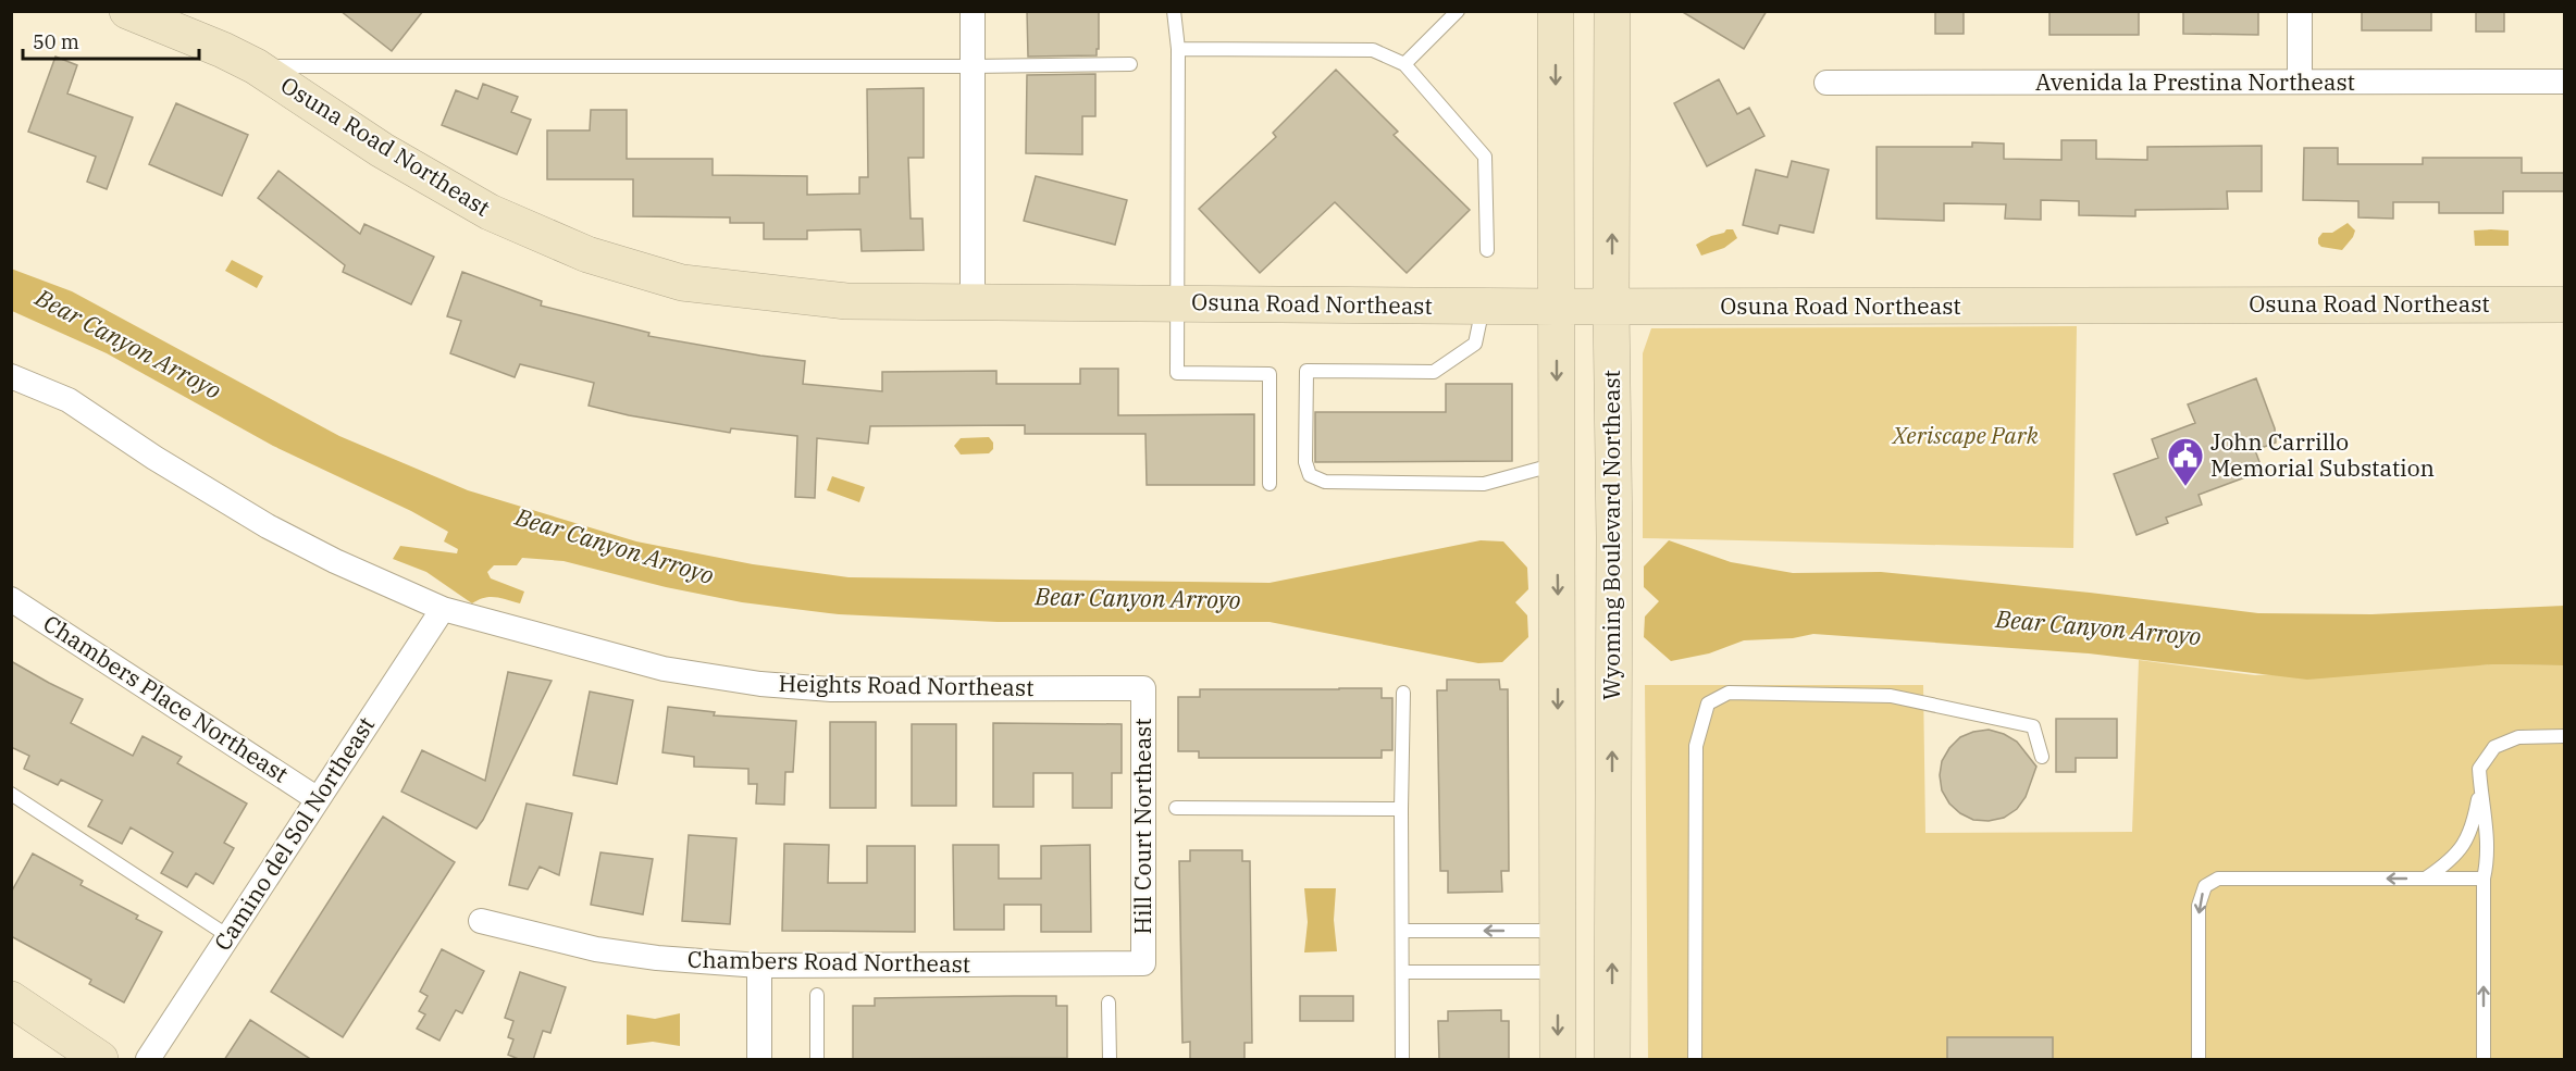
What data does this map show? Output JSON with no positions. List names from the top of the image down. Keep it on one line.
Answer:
{"streets":{"street":["Avenida la Prestina Northeast","Osuna Road Northeast","Wyoming Boulevard Northeast","Heights Road Northeast","Chambers Place Northeast","Hill Court Northeast","Camino del Sol Northeast","Chambers Road Northeast"]},"crossings":[["Osuna Road Northeast","Wyoming Boulevard Northeast"],["Heights Road Northeast","Hill Court Northeast"],["Heights Road Northeast","Camino del Sol Northeast"],["Chambers Place Northeast","Camino del Sol Northeast"],["Hill Court Northeast","Chambers Road Northeast"]],"water":["Bear Canyon Arroyo"],"parks":["Xeriscape Park"],"places":{"public building":["John Carrillo Memorial Substation"]},"scale_bar":"50 m"}
